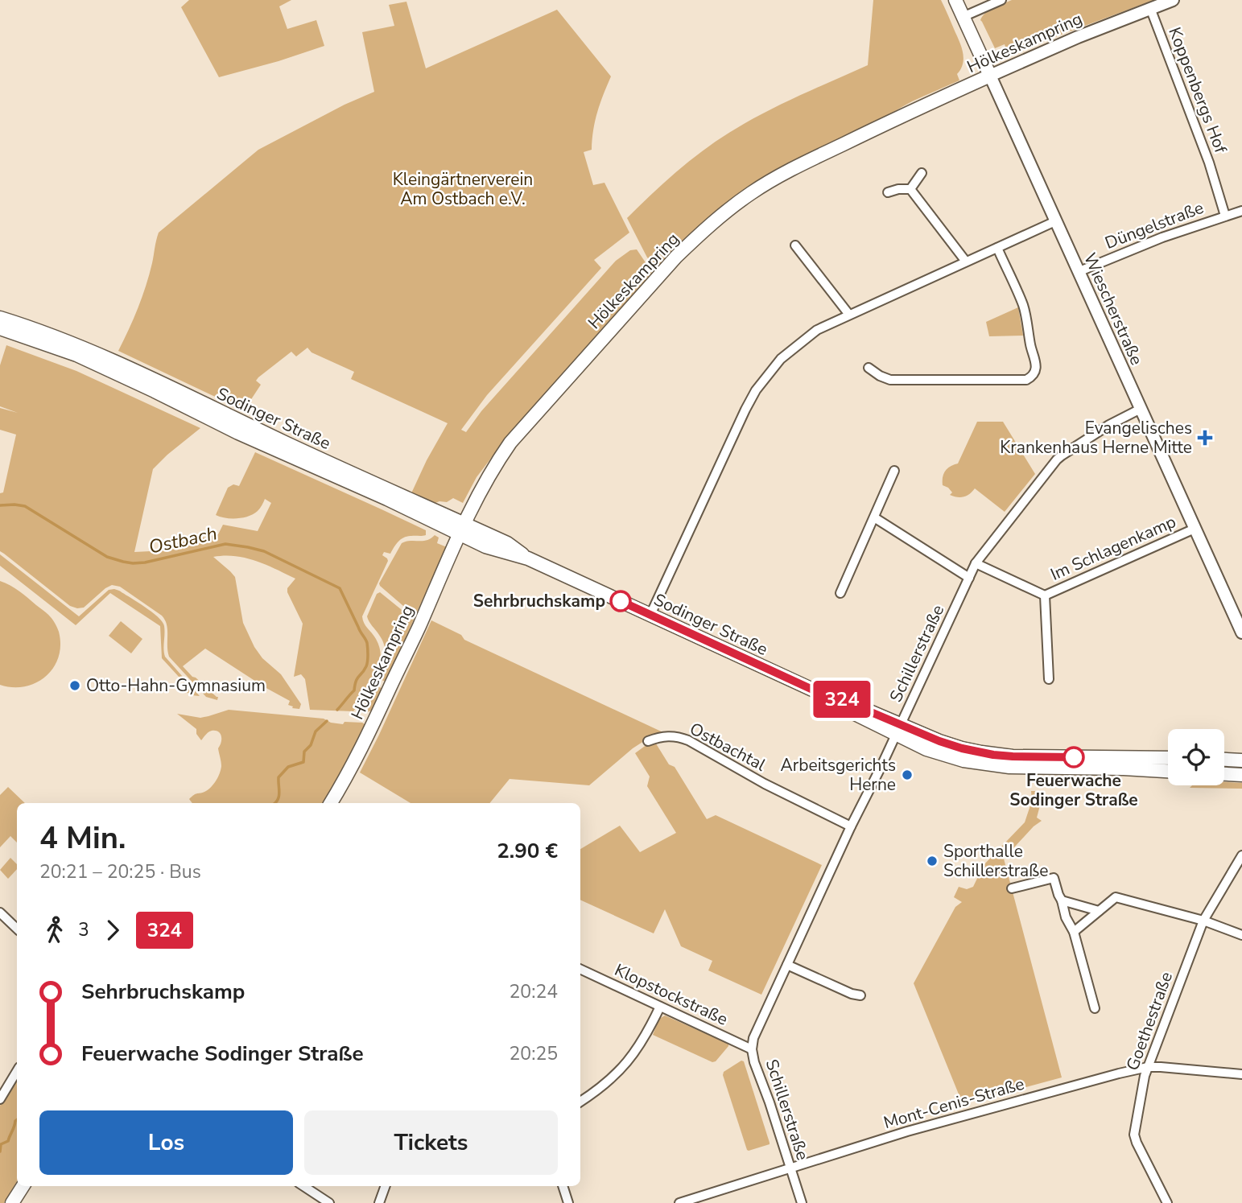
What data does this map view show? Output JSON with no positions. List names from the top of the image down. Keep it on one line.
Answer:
{"streets":{"main road":["Hölkeskampring","Wiescherstraße","Sodinger Straße"],"street":["Koppenbergs Hof","Düngelstraße","Im Schlagenkamp","Schillerstraße","Ostbachtal","Klopstockstraße","Goethestraße","Mont-Cenis-Straße"]},"crossings":[["Hölkeskampring","Koppenbergs Hof"],["Hölkeskampring","Wiescherstraße"],["Hölkeskampring","Sodinger Straße"],["Koppenbergs Hof","Düngelstraße"],["Düngelstraße","Wiescherstraße"],["Wiescherstraße","Im Schlagenkamp"],["Wiescherstraße","Schillerstraße"],["Sodinger Straße","Schillerstraße"],["Im Schlagenkamp","Schillerstraße"],["Schillerstraße","Ostbachtal"],["Schillerstraße","Klopstockstraße"],["Schillerstraße","Mont-Cenis-Straße"],["Goethestraße","Mont-Cenis-Straße"]],"water":["Ostbach"],"parks":["Kleingärtnerverein Am Ostbach e.V."],"places":{"health":["Evangelisches Krankenhaus Herne Mitte"],"other":["Sehrbruchskamp","Otto-Hahn-Gymnasium","Feuerwache Sodinger Straße","Arbeitsgerichts Herne","Sporthalle Schillerstraße"]},"lines":["bus line 324"],"page":{"on_map":"324","heading":["4 Min.","20:21 – 20:25 · Bus","2.90 €"],"legs":["3","324"],"list":[{"name":"Sehrbruchskamp","value":"20:24"},{"name":"Feuerwache Sodinger Straße","value":"20:25"}],"buttons":["Los","Tickets"]}}
